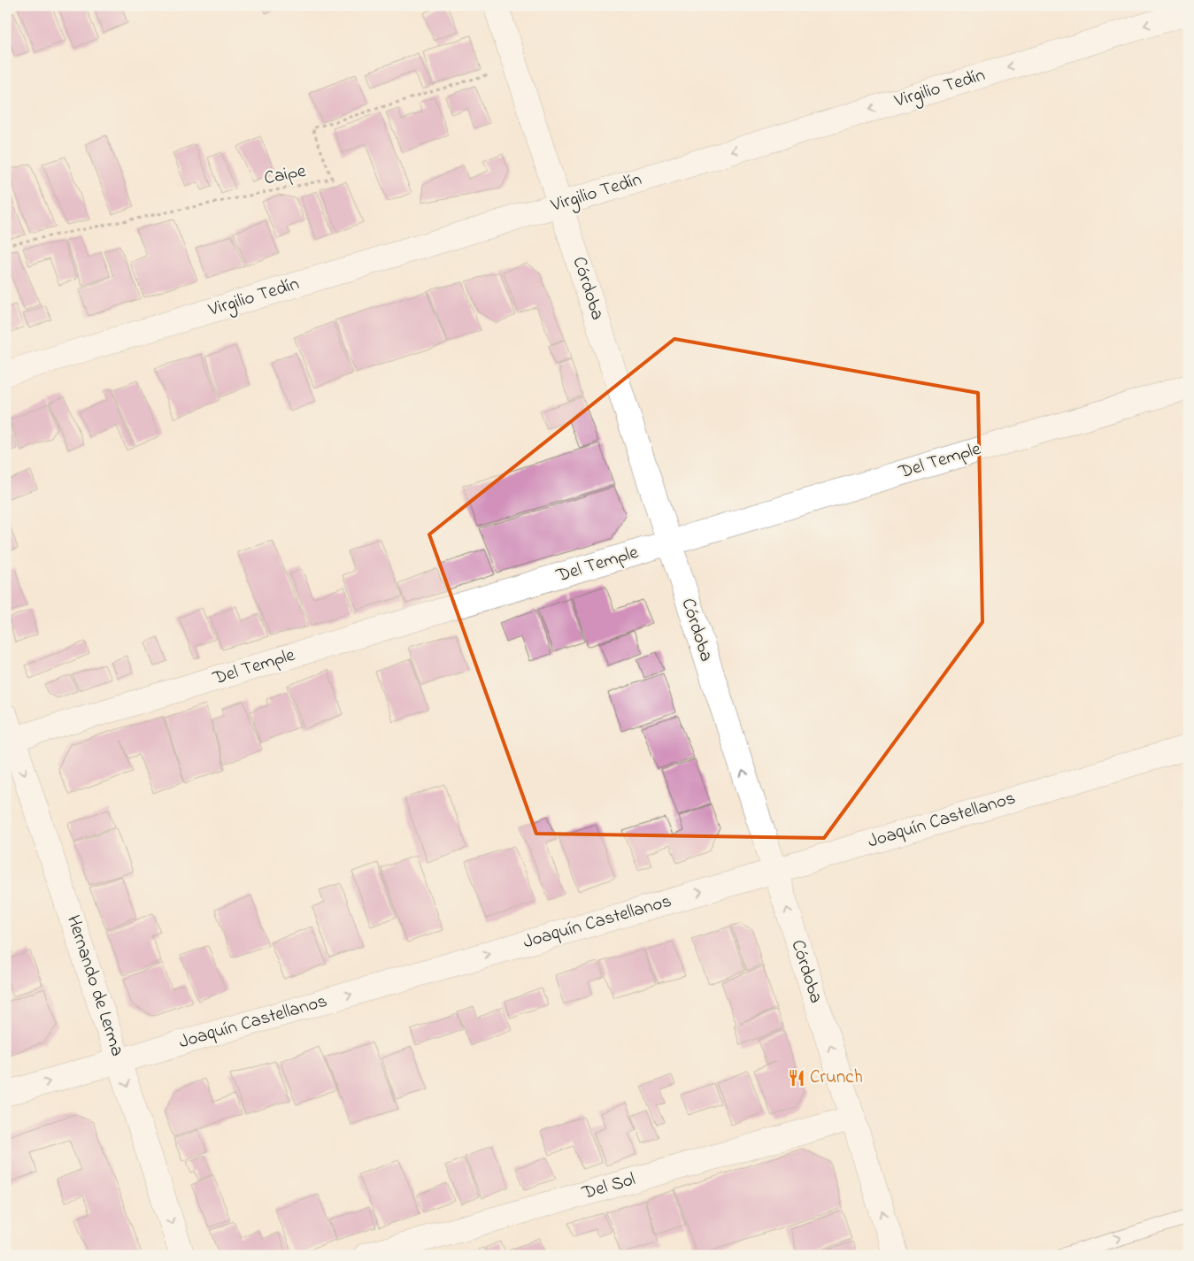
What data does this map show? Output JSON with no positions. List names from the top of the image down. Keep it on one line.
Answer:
{"streets":{"street":["Virgilio Tedín","Córdoba","Del Temple","Joaquín Castellanos","Hernando de Lerma","Del Sol"],"path":["Caipe"]},"crossings":[["Virgilio Tedín","Córdoba"],["Córdoba","Del Temple"],["Córdoba","Joaquín Castellanos"],["Córdoba","Del Sol"],["Del Temple","Hernando de Lerma"],["Joaquín Castellanos","Hernando de Lerma"]],"one_way":["Virgilio Tedín","Córdoba","Joaquín Castellanos","Hernando de Lerma"],"places":{"restaurant":["Crunch"]}}
